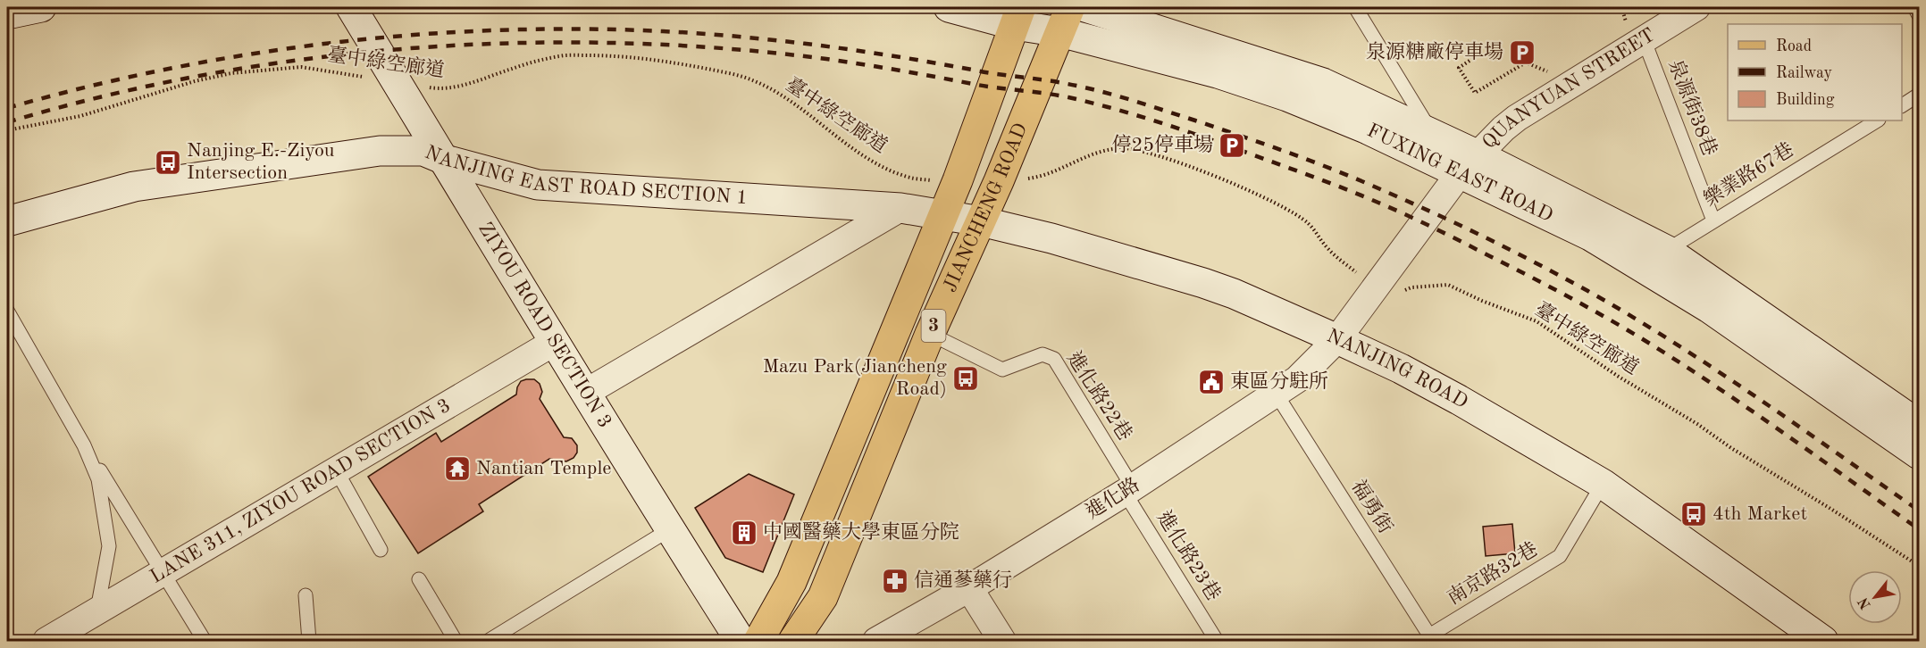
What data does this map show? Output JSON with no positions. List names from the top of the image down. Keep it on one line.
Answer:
{"streets":{"main road":["JIANCHENG ROAD","3"],"street":["QUANYUAN STREET","FUXING EAST ROAD","NANJING EAST ROAD SECTION 1","ZIYOU ROAD SECTION 3","NANJING ROAD","LANE 311, ZIYOU ROAD SECTION 3","進化路"],"lane":["泉源街38巷","樂業路67巷","進化路22巷","福勇街","進化路23巷","南京路32巷"],"path":["臺中綠空廊道"]},"crossings":[["臺中綠空廊道","QUANYUAN STREET"],["臺中綠空廊道","JIANCHENG ROAD"],["臺中綠空廊道","ZIYOU ROAD SECTION 3"],["QUANYUAN STREET","泉源街38巷"],["QUANYUAN STREET","FUXING EAST ROAD"],["QUANYUAN STREET","NANJING ROAD"],["QUANYUAN STREET","進化路"],["泉源街38巷","樂業路67巷"],["FUXING EAST ROAD","樂業路67巷"],["FUXING EAST ROAD","JIANCHENG ROAD"],["NANJING EAST ROAD SECTION 1","JIANCHENG ROAD"],["NANJING EAST ROAD SECTION 1","ZIYOU ROAD SECTION 3"],["NANJING EAST ROAD SECTION 1","NANJING ROAD"],["JIANCHENG ROAD","NANJING ROAD"],["JIANCHENG ROAD","進化路22巷"],["ZIYOU ROAD SECTION 3","LANE 311, ZIYOU ROAD SECTION 3"],["NANJING ROAD","進化路"],["NANJING ROAD","南京路32巷"],["進化路22巷","進化路"],["進化路22巷","進化路23巷"],["進化路","福勇街"],["進化路","進化路23巷"],["福勇街","南京路32巷"]],"places":{"parking":["泉源糖廠停車場","停25停車場"],"bus stop":["Nanjing E.-Ziyou Intersection","Mazu Park(Jiancheng Road)","4th Market"],"public building":["東區分駐所"],"temple":["Nantian Temple"],"building":["中國醫藥大學東區分院"],"pharmacy":["信通蔘藥行"]},"legend":["Road","Railway","Building"],"north":"bottom left"}
